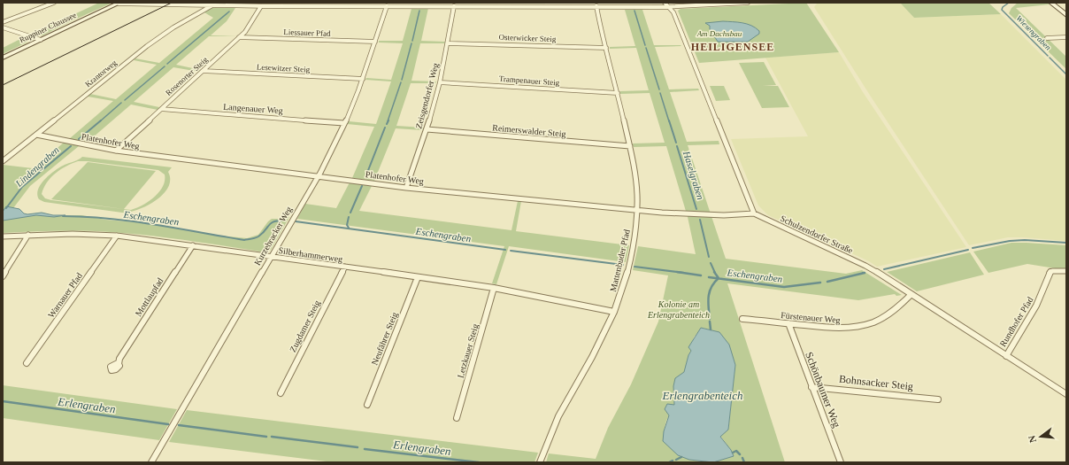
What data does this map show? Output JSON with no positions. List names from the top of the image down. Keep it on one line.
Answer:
{"streets":{"main road":["Ruppiner Chaussee"],"street":["Liessauer Pfad","Osterwicker Steig","Lesewitzer Steig","Krantorweg","Rosenorter Steig","Trampenauer Steig","Zeisgendorfer Weg","Langenauer Weg","Reimerswalder Steig","Platenhofer Weg","Schulzendorfer Straße","Kurzebracker Weg","Silberhammerweg","Mattenbuder Pfad","Warnauer Pfad","Mottlaupfad","Fürstenauer Weg","Rundhofer Pfad","Zugdamer Steig","Neufährer Steig","Letzkauer Steig","Bohnsacker Steig","Schönbaumer Weg"]},"crossings":[["Liessauer Pfad","Rosenorter Steig"],["Liessauer Pfad","Kurzebracker Weg"],["Osterwicker Steig","Zeisgendorfer Weg"],["Osterwicker Steig","Mattenbuder Pfad"],["Lesewitzer Steig","Rosenorter Steig"],["Lesewitzer Steig","Kurzebracker Weg"],["Krantorweg","Platenhofer Weg"],["Rosenorter Steig","Langenauer Weg"],["Rosenorter Steig","Platenhofer Weg"],["Trampenauer Steig","Zeisgendorfer Weg"],["Trampenauer Steig","Mattenbuder Pfad"],["Zeisgendorfer Weg","Reimerswalder Steig"],["Zeisgendorfer Weg","Platenhofer Weg"],["Langenauer Weg","Kurzebracker Weg"],["Reimerswalder Steig","Mattenbuder Pfad"],["Platenhofer Weg","Schulzendorfer Straße"],["Platenhofer Weg","Kurzebracker Weg"],["Platenhofer Weg","Mattenbuder Pfad"],["Schulzendorfer Straße","Fürstenauer Weg"],["Schulzendorfer Straße","Rundhofer Pfad"],["Kurzebracker Weg","Silberhammerweg"],["Silberhammerweg","Mattenbuder Pfad"],["Silberhammerweg","Warnauer Pfad"],["Silberhammerweg","Mottlaupfad"],["Silberhammerweg","Zugdamer Steig"],["Silberhammerweg","Neufährer Steig"],["Silberhammerweg","Letzkauer Steig"],["Fürstenauer Weg","Schönbaumer Weg"],["Bohnsacker Steig","Schönbaumer Weg"]],"districts":["HEILIGENSEE"],"water":["Wiesengraben","Lindengraben","Haselgraben","Eschengraben","Erlengrabenteich","Erlengraben"],"parks":["Am Dachsbau","Kolonie am Erlengrabenteich"],"north":"left"}
